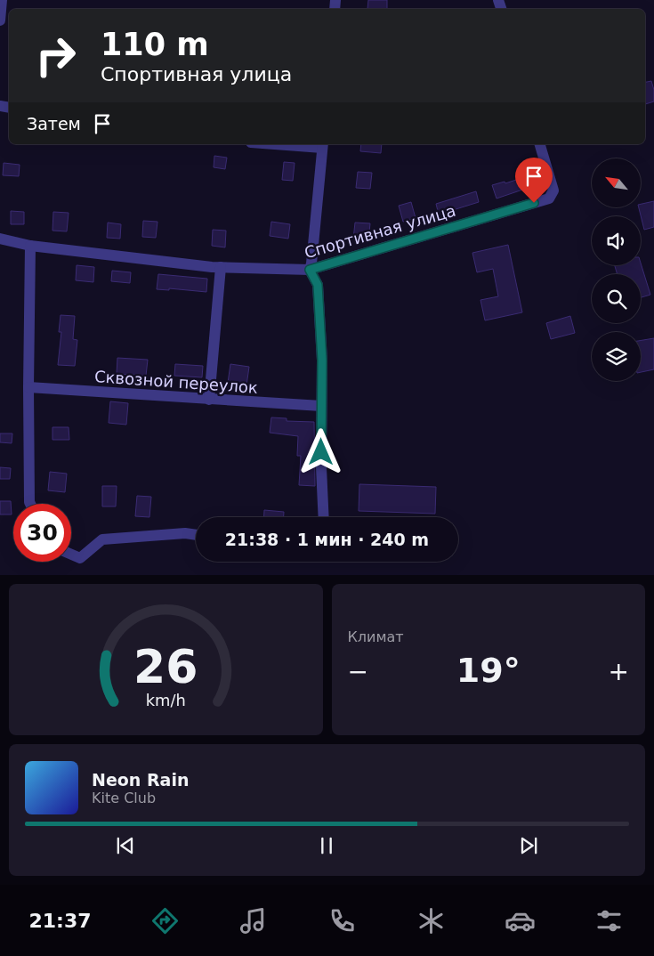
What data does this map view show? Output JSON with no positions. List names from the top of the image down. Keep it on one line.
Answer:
{"streets":{"street":["Спортивная улица","Сквозной переулок"]},"north":"top left","page":{"turn":["110 m","Спортивная улица"],"then":"Затем","limit":"30","trip":"21:38 · 1 мин · 240 m","tile":"Климат","heat":["−","19°","+"],"song":["Neon Rain","Kite Club"],"tabs":"21:37","gauge":["26","km/h"]}}
